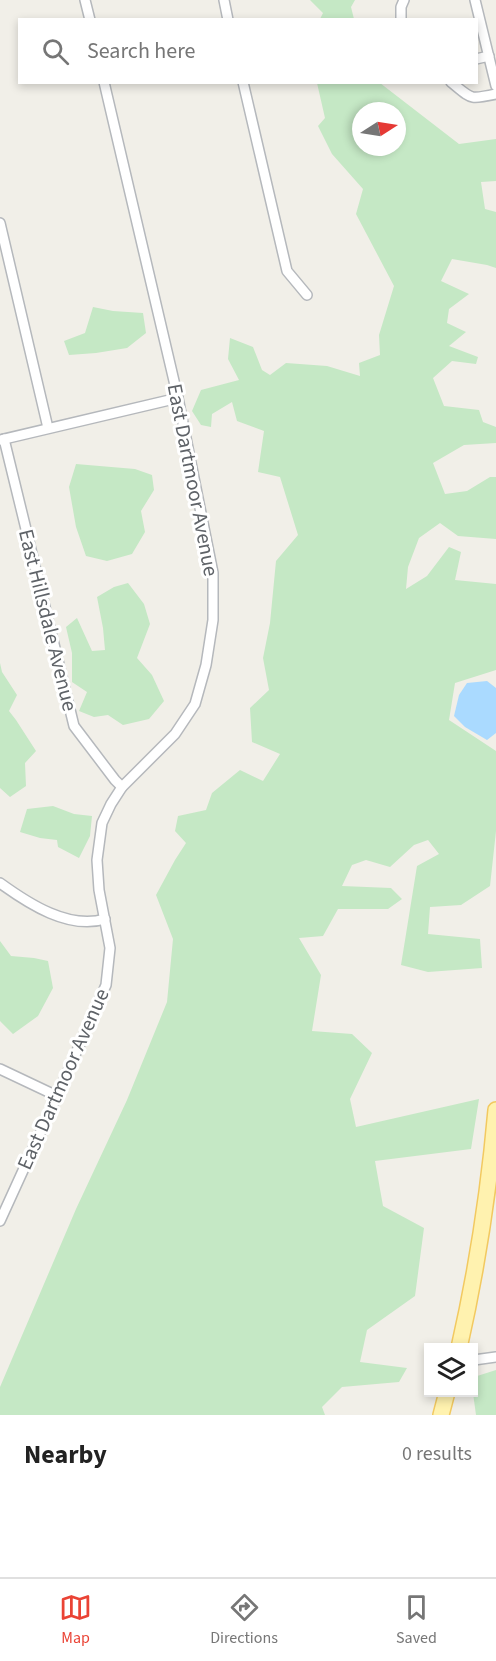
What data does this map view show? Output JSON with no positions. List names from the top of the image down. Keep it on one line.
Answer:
{"streets":{"street":["East Dartmoor Avenue","East Hillsdale Avenue"]},"crossings":[["East Dartmoor Avenue","East Hillsdale Avenue"]],"north":"right","page":{"search":"Search here","heading":["Nearby","0 results"],"nav":["Map","Directions","Saved"]}}
